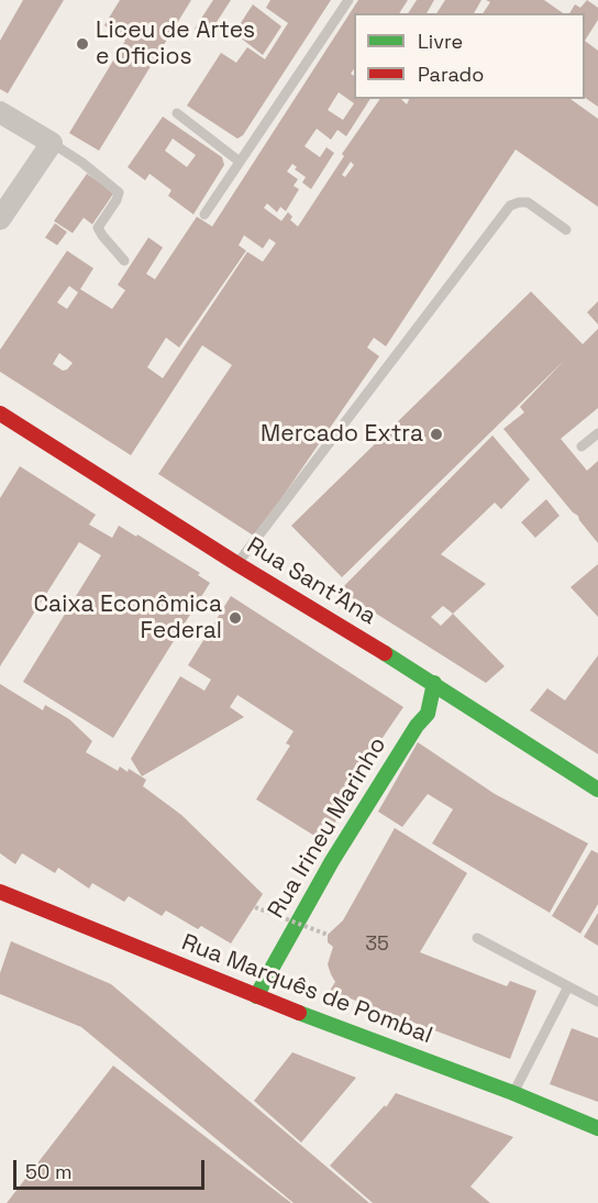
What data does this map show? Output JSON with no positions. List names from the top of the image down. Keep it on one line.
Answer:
{"streets":{"street":["Rua Sant'Ana","Rua Irineu Marinho","Rua Marquês de Pombal"]},"crossings":[["Rua Sant'Ana","Rua Irineu Marinho"],["Rua Irineu Marinho","Rua Marquês de Pombal"]],"places":["Liceu de Artes e Oficios","Mercado Extra","Caixa Econômica Federal"],"house_numbers":["35"],"legend":["Livre","Parado"],"scale_bar":"50 m"}
